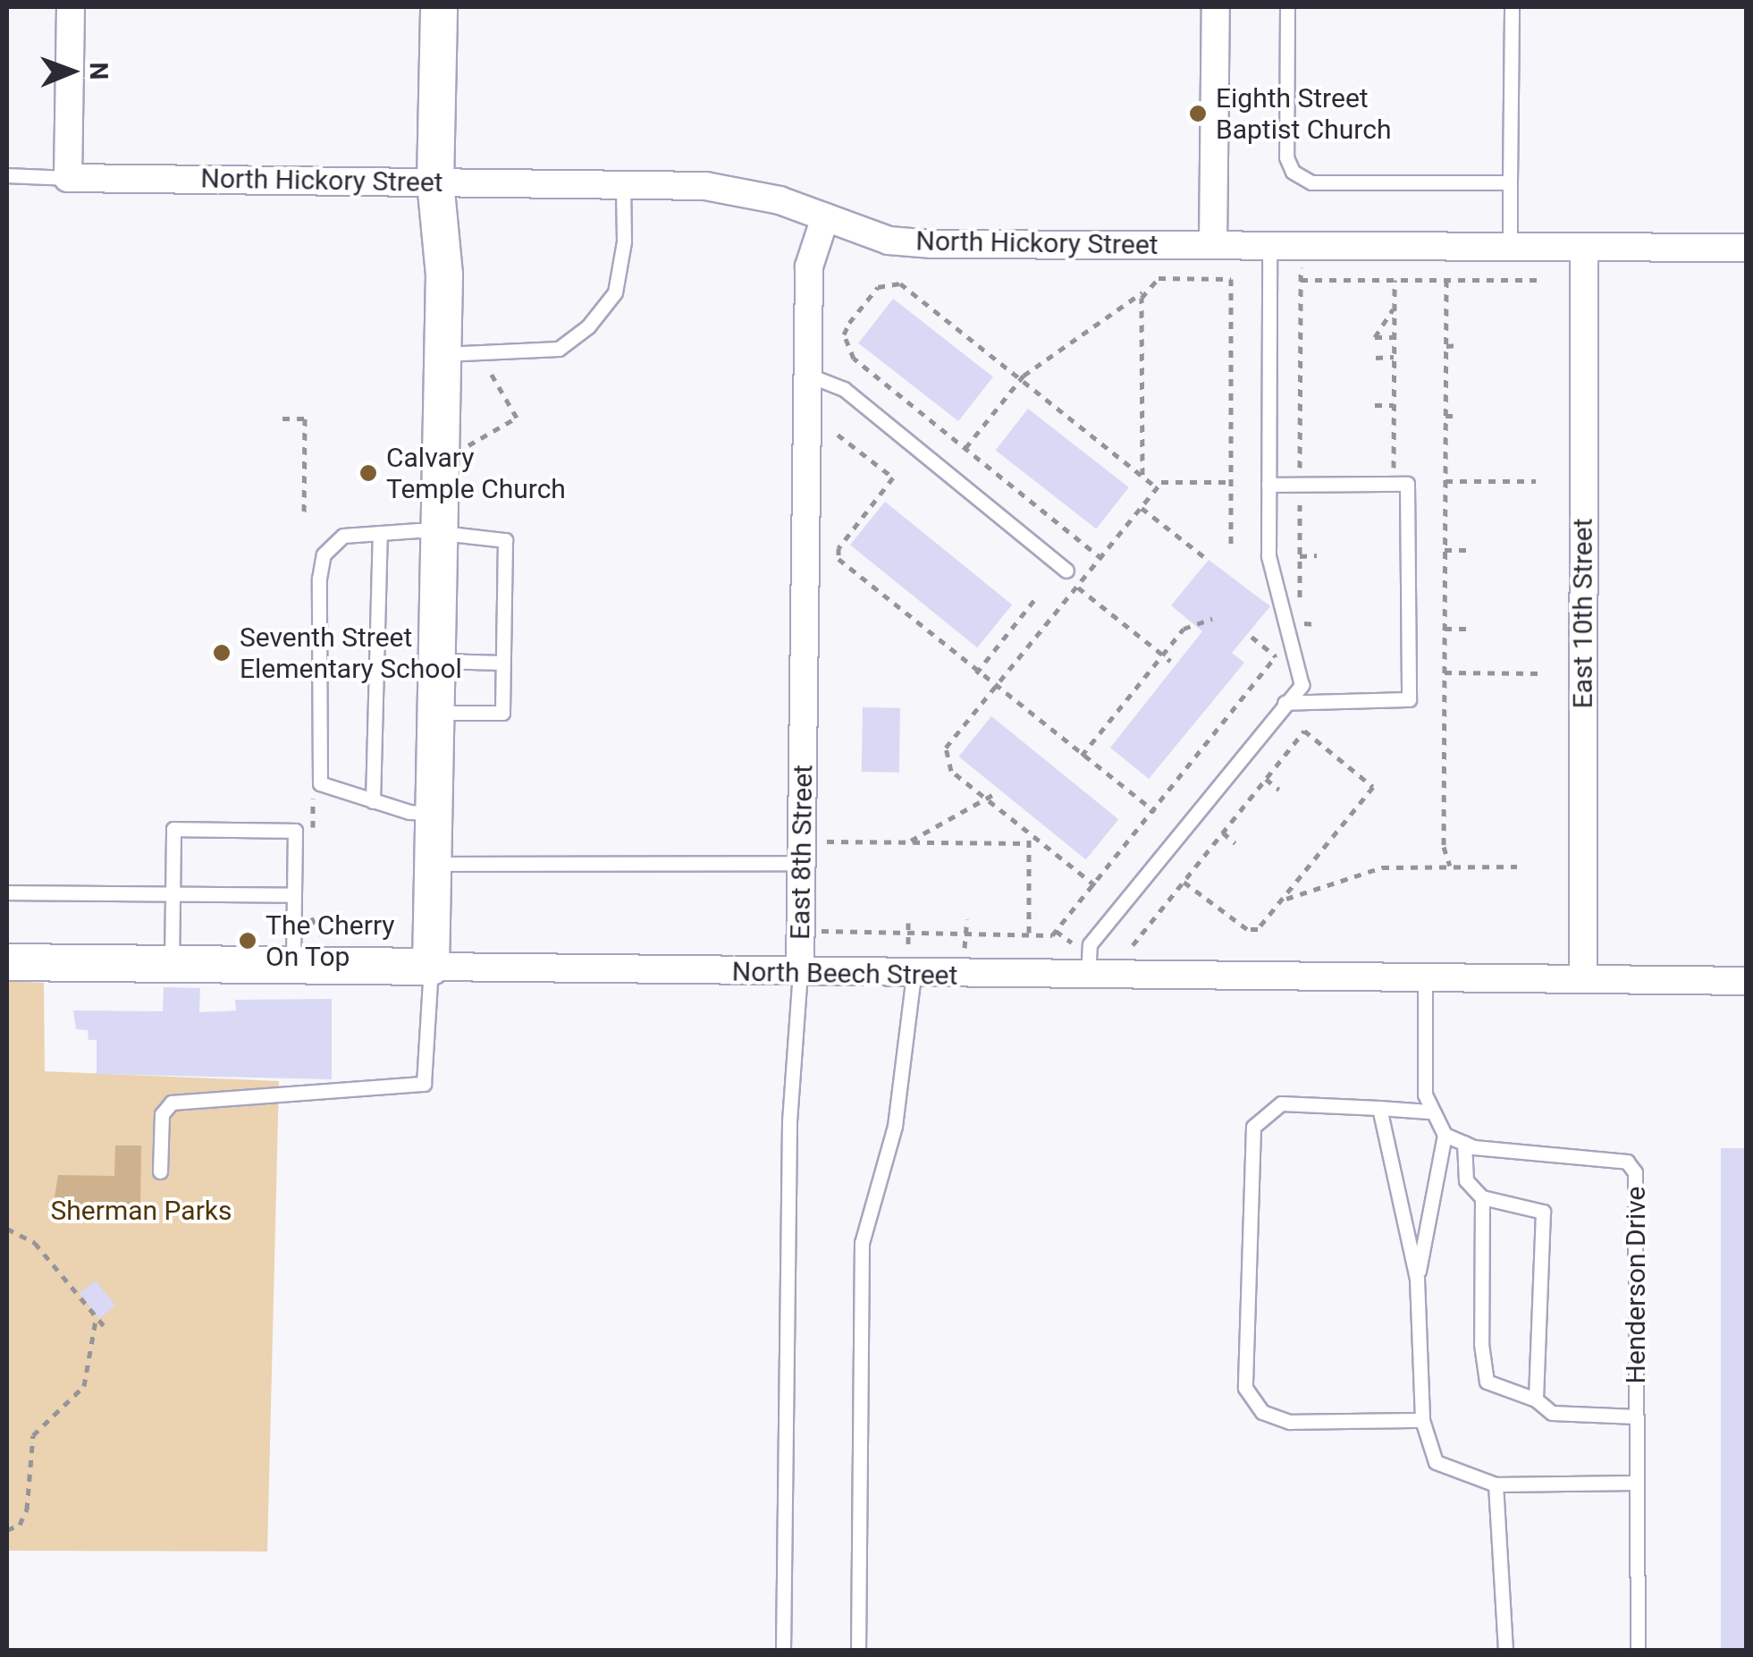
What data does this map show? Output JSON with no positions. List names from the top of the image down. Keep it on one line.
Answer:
{"streets":{"street":["North Hickory Street","East 10th Street","East 8th Street","North Beech Street"],"lane":["Henderson Drive"]},"crossings":[["North Hickory Street","East 10th Street"],["North Hickory Street","East 8th Street"],["East 10th Street","North Beech Street"],["East 8th Street","North Beech Street"]],"parks":["Sherman Parks"],"places":["Eighth Street Baptist Church","Calvary Temple Church","Seventh Street Elementary School","The Cherry On Top"],"north":"right"}
